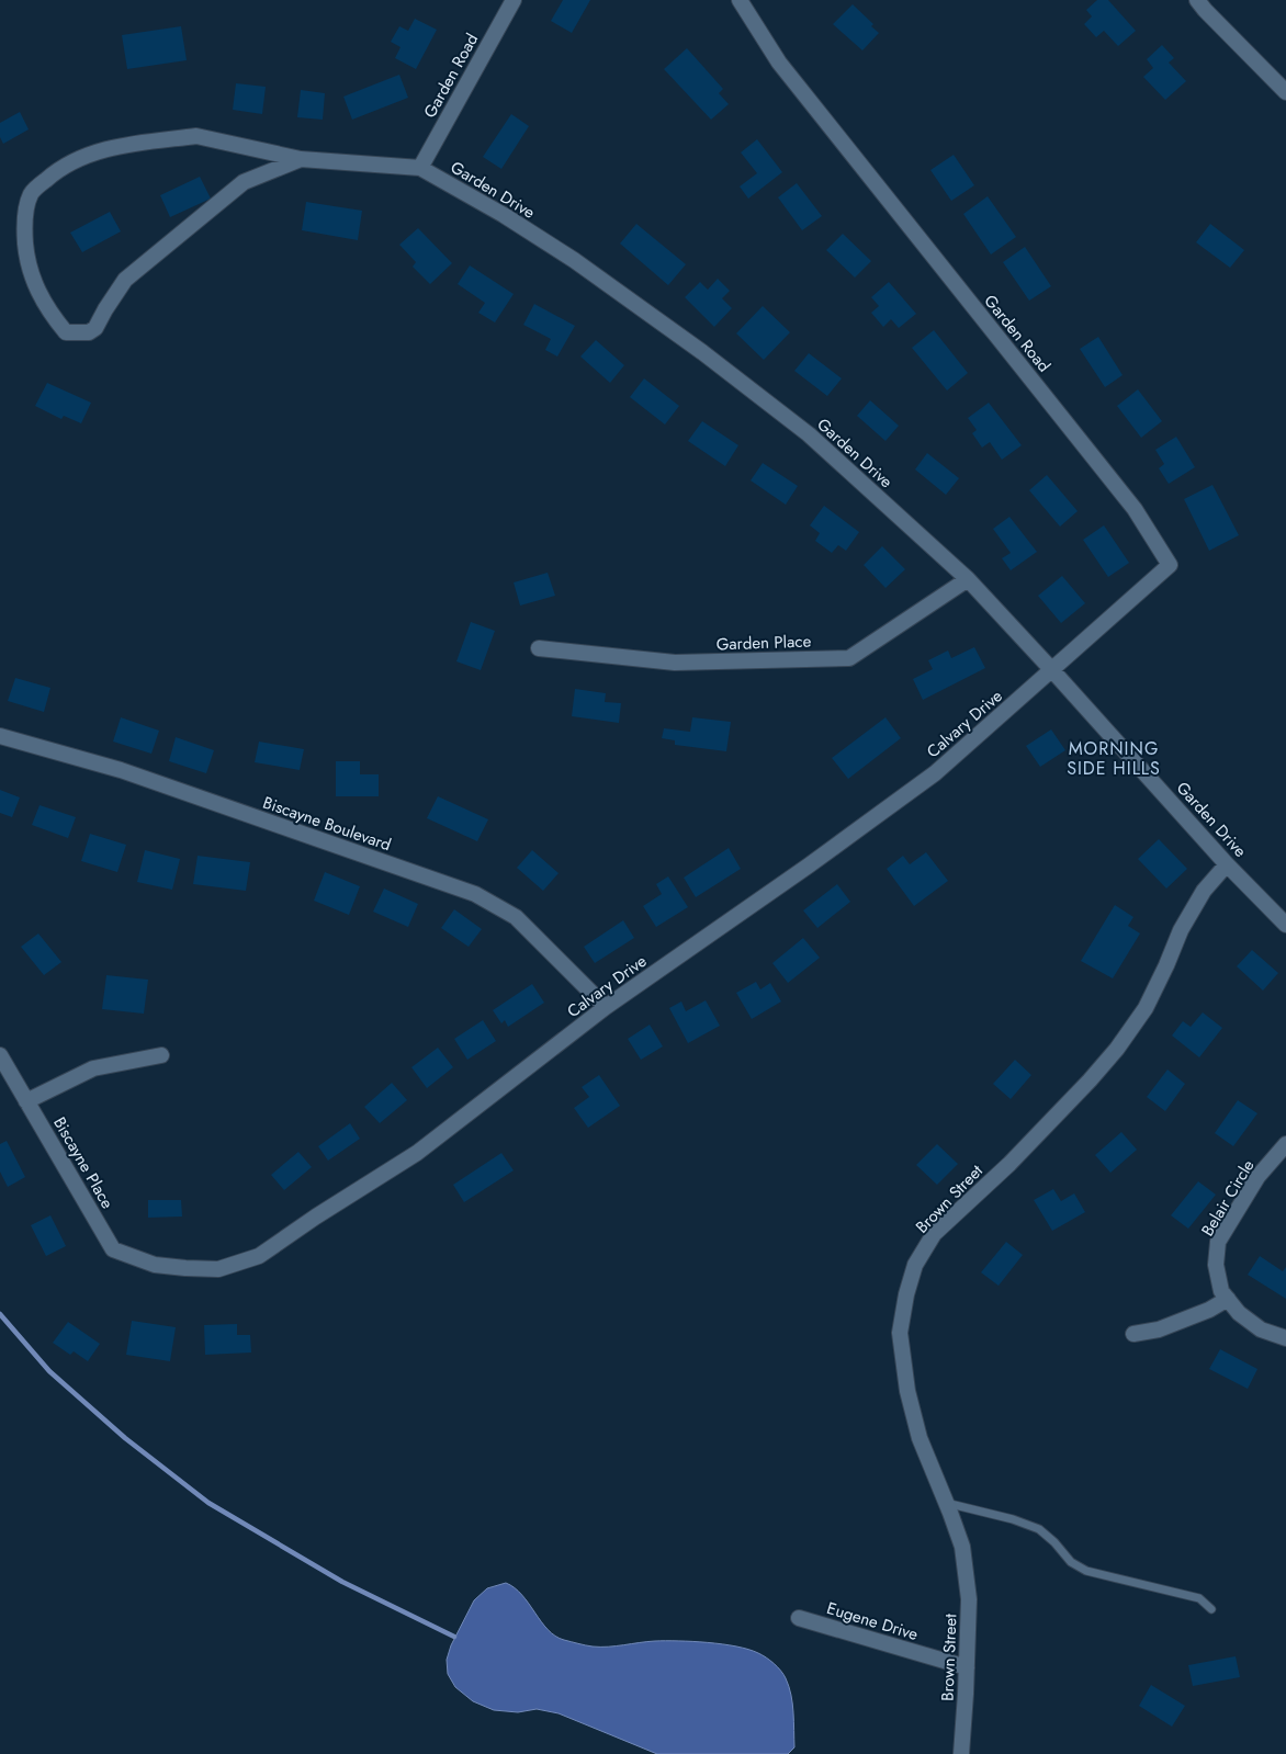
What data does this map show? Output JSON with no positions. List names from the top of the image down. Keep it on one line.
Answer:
{"streets":{"street":["Garden Road","Garden Drive","Garden Place","Calvary Drive","Biscayne Boulevard","Biscayne Place","Belair Circle","Brown Street","Eugene Drive"]},"crossings":[["Garden Road","Garden Drive"],["Garden Road","Calvary Drive"],["Garden Drive","Garden Place"],["Garden Drive","Calvary Drive"],["Garden Drive","Brown Street"],["Calvary Drive","Biscayne Boulevard"],["Calvary Drive","Biscayne Place"],["Brown Street","Eugene Drive"]],"districts":["MORNING SIDE HILLS"]}
